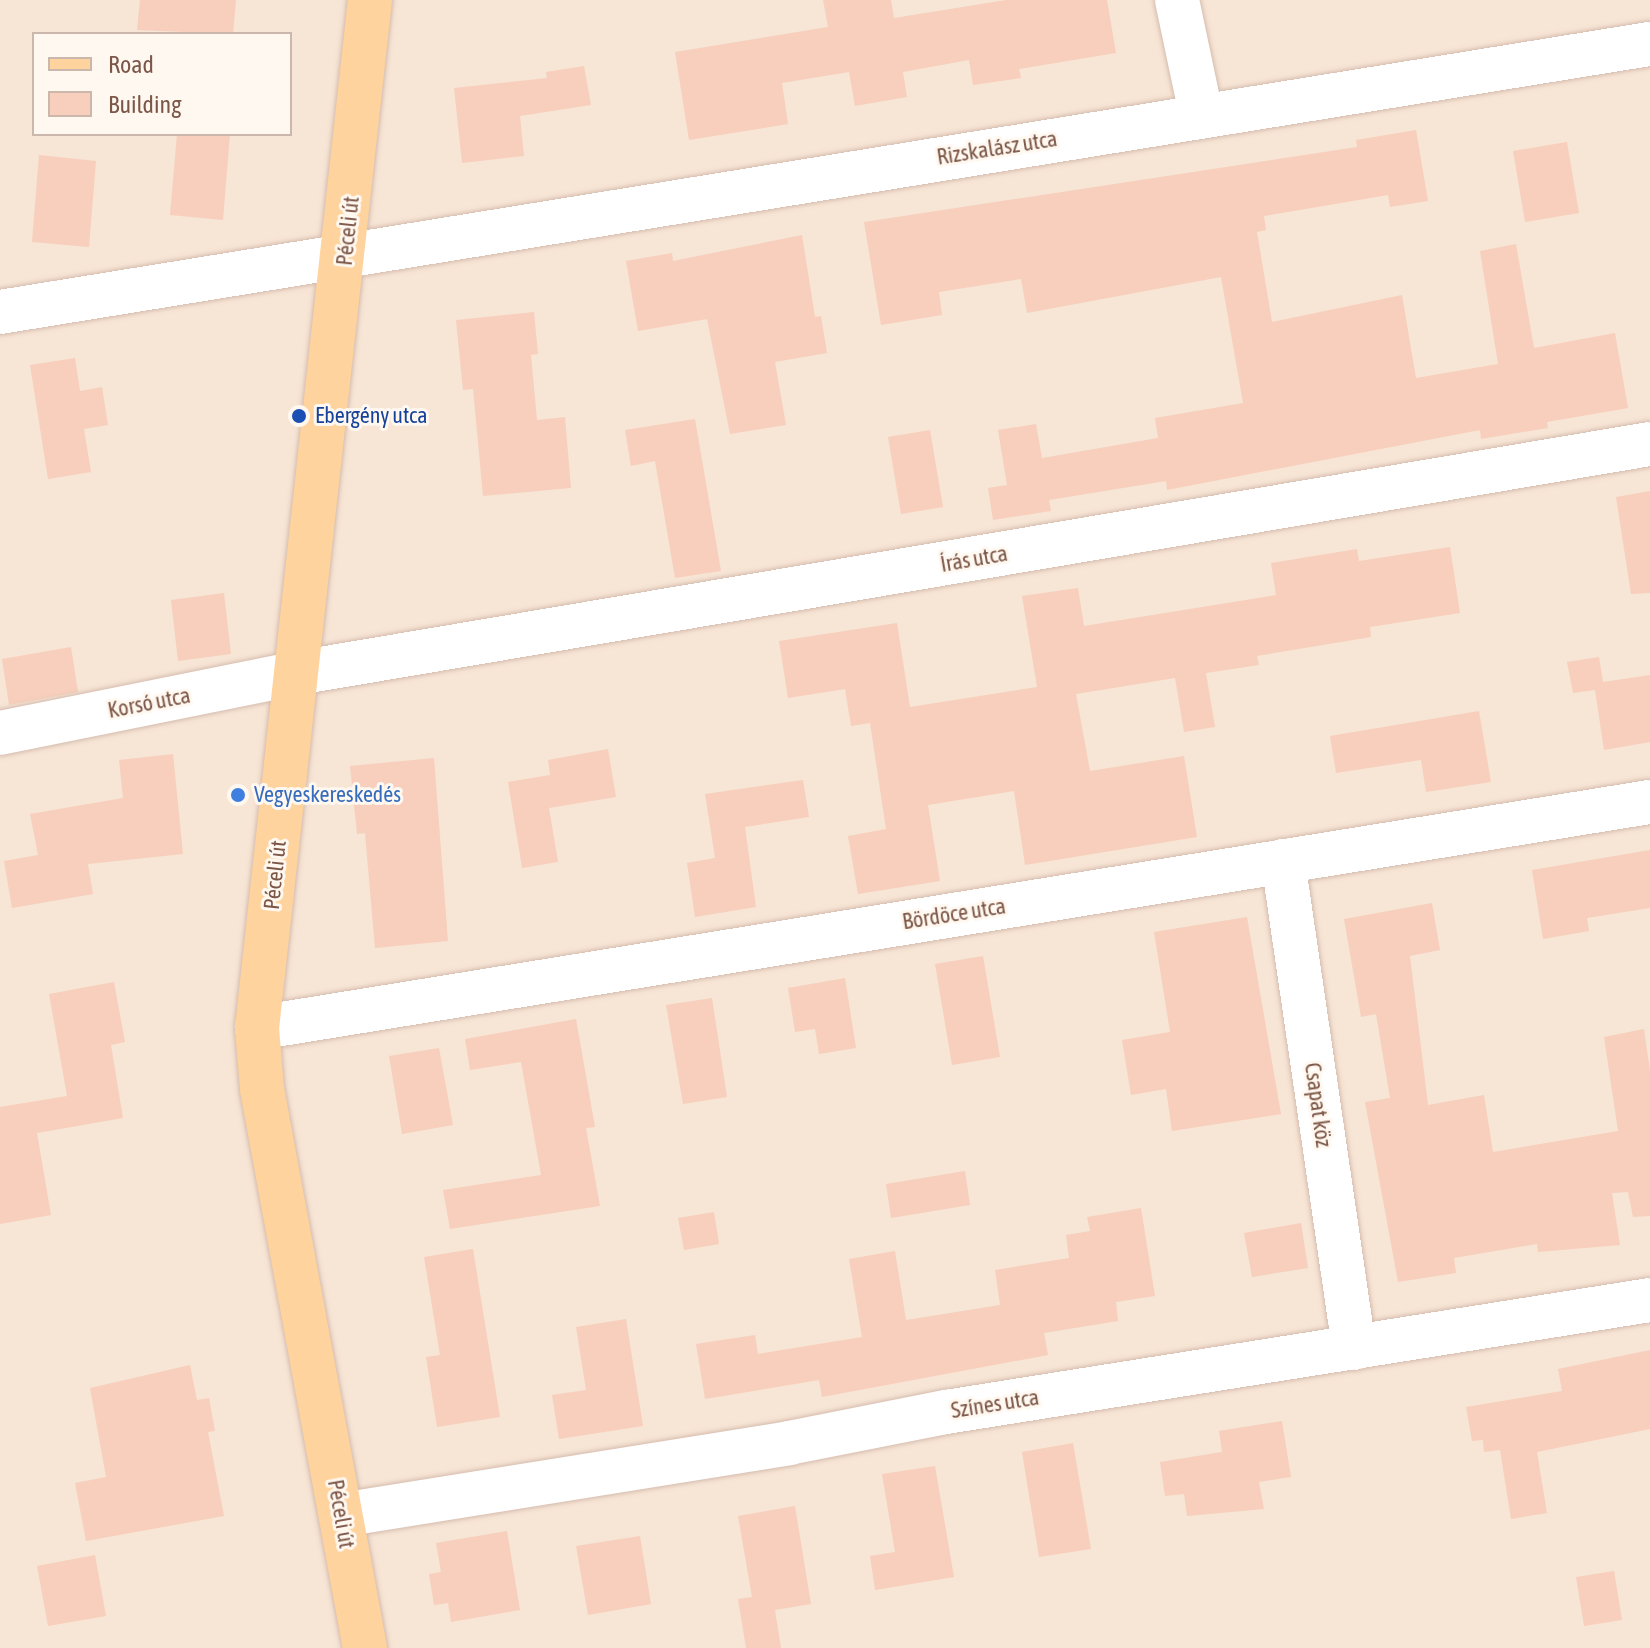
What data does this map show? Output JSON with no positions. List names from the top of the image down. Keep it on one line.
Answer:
{"streets":{"main road":["Péceli út"],"street":["Rizskalász utca","Írás utca","Korsó utca","Bördöce utca","Csapat köz","Színes utca"]},"crossings":[["Rizskalász utca","Péceli út"],["Péceli út","Írás utca"],["Péceli út","Korsó utca"],["Péceli út","Bördöce utca"],["Péceli út","Színes utca"],["Írás utca","Korsó utca"],["Bördöce utca","Csapat köz"],["Csapat köz","Színes utca"]],"places":["Ebergény utca","Vegyeskereskedés"],"legend":["Road","Building"]}
